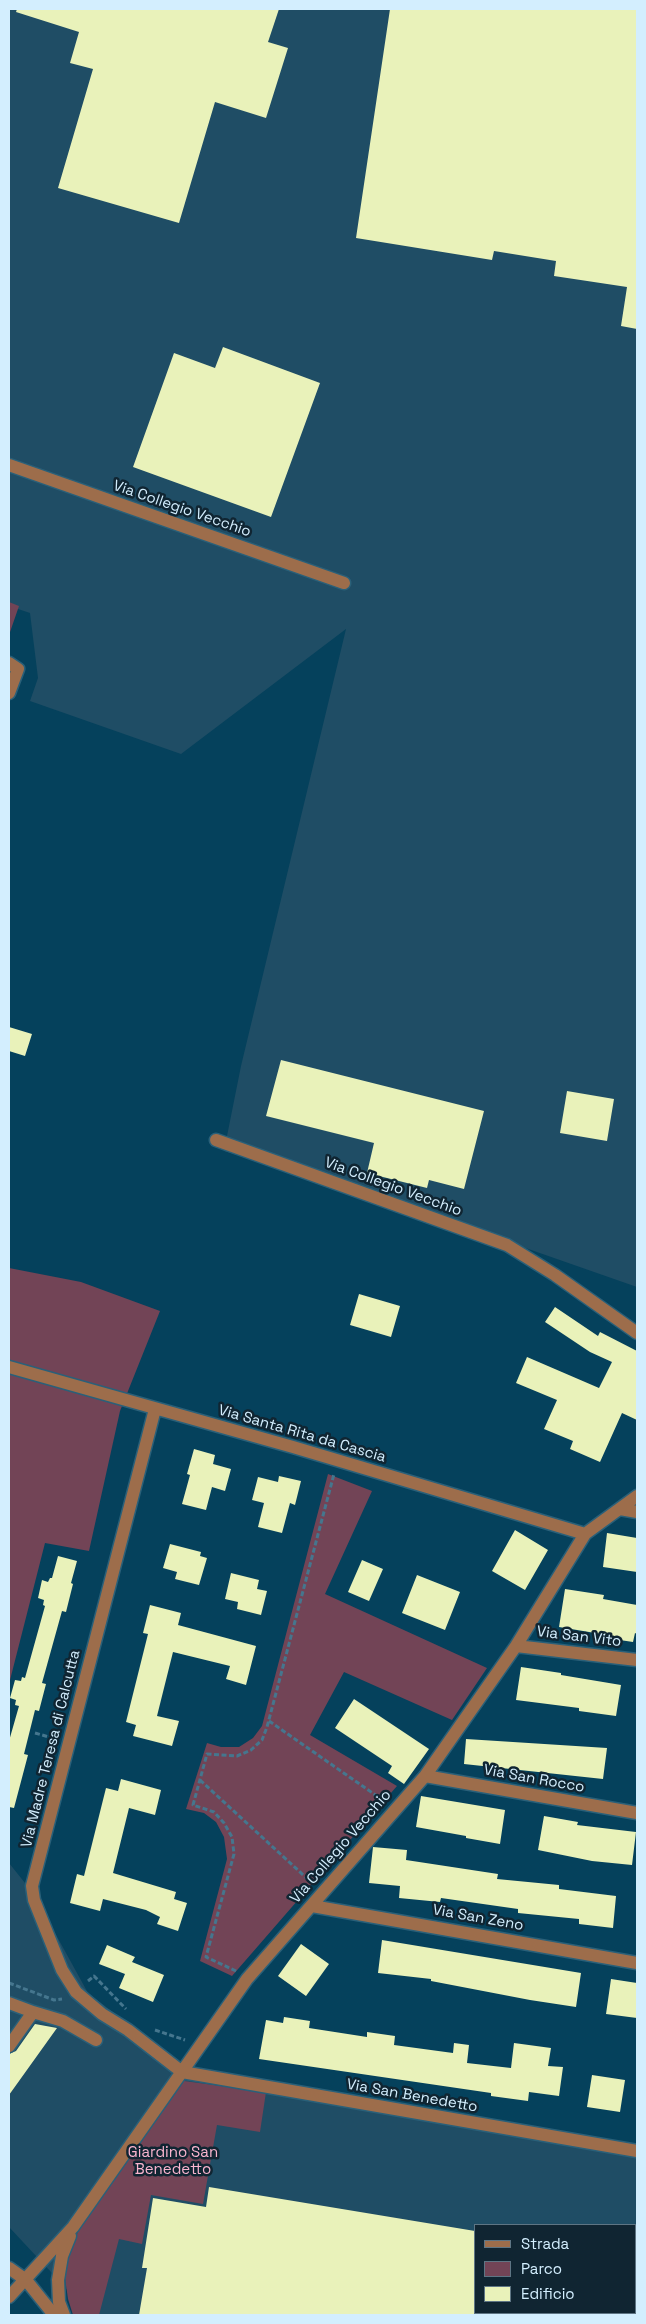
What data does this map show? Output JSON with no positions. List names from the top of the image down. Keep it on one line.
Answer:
{"streets":{"street":["Via Collegio Vecchio","Via Santa Rita da Cascia","Via San Vito","Via Madre Teresa di Calcutta","Via San Rocco","Via San Zeno","Via San Benedetto"]},"crossings":[["Via Collegio Vecchio","Via Santa Rita da Cascia"],["Via Collegio Vecchio","Via San Vito"],["Via Collegio Vecchio","Via Madre Teresa di Calcutta"],["Via Collegio Vecchio","Via San Rocco"],["Via Collegio Vecchio","Via San Zeno"],["Via Collegio Vecchio","Via San Benedetto"],["Via Santa Rita da Cascia","Via Madre Teresa di Calcutta"],["Via Madre Teresa di Calcutta","Via San Benedetto"]],"parks":["Giardino San Benedetto"],"legend":["Strada","Parco","Edificio"]}
